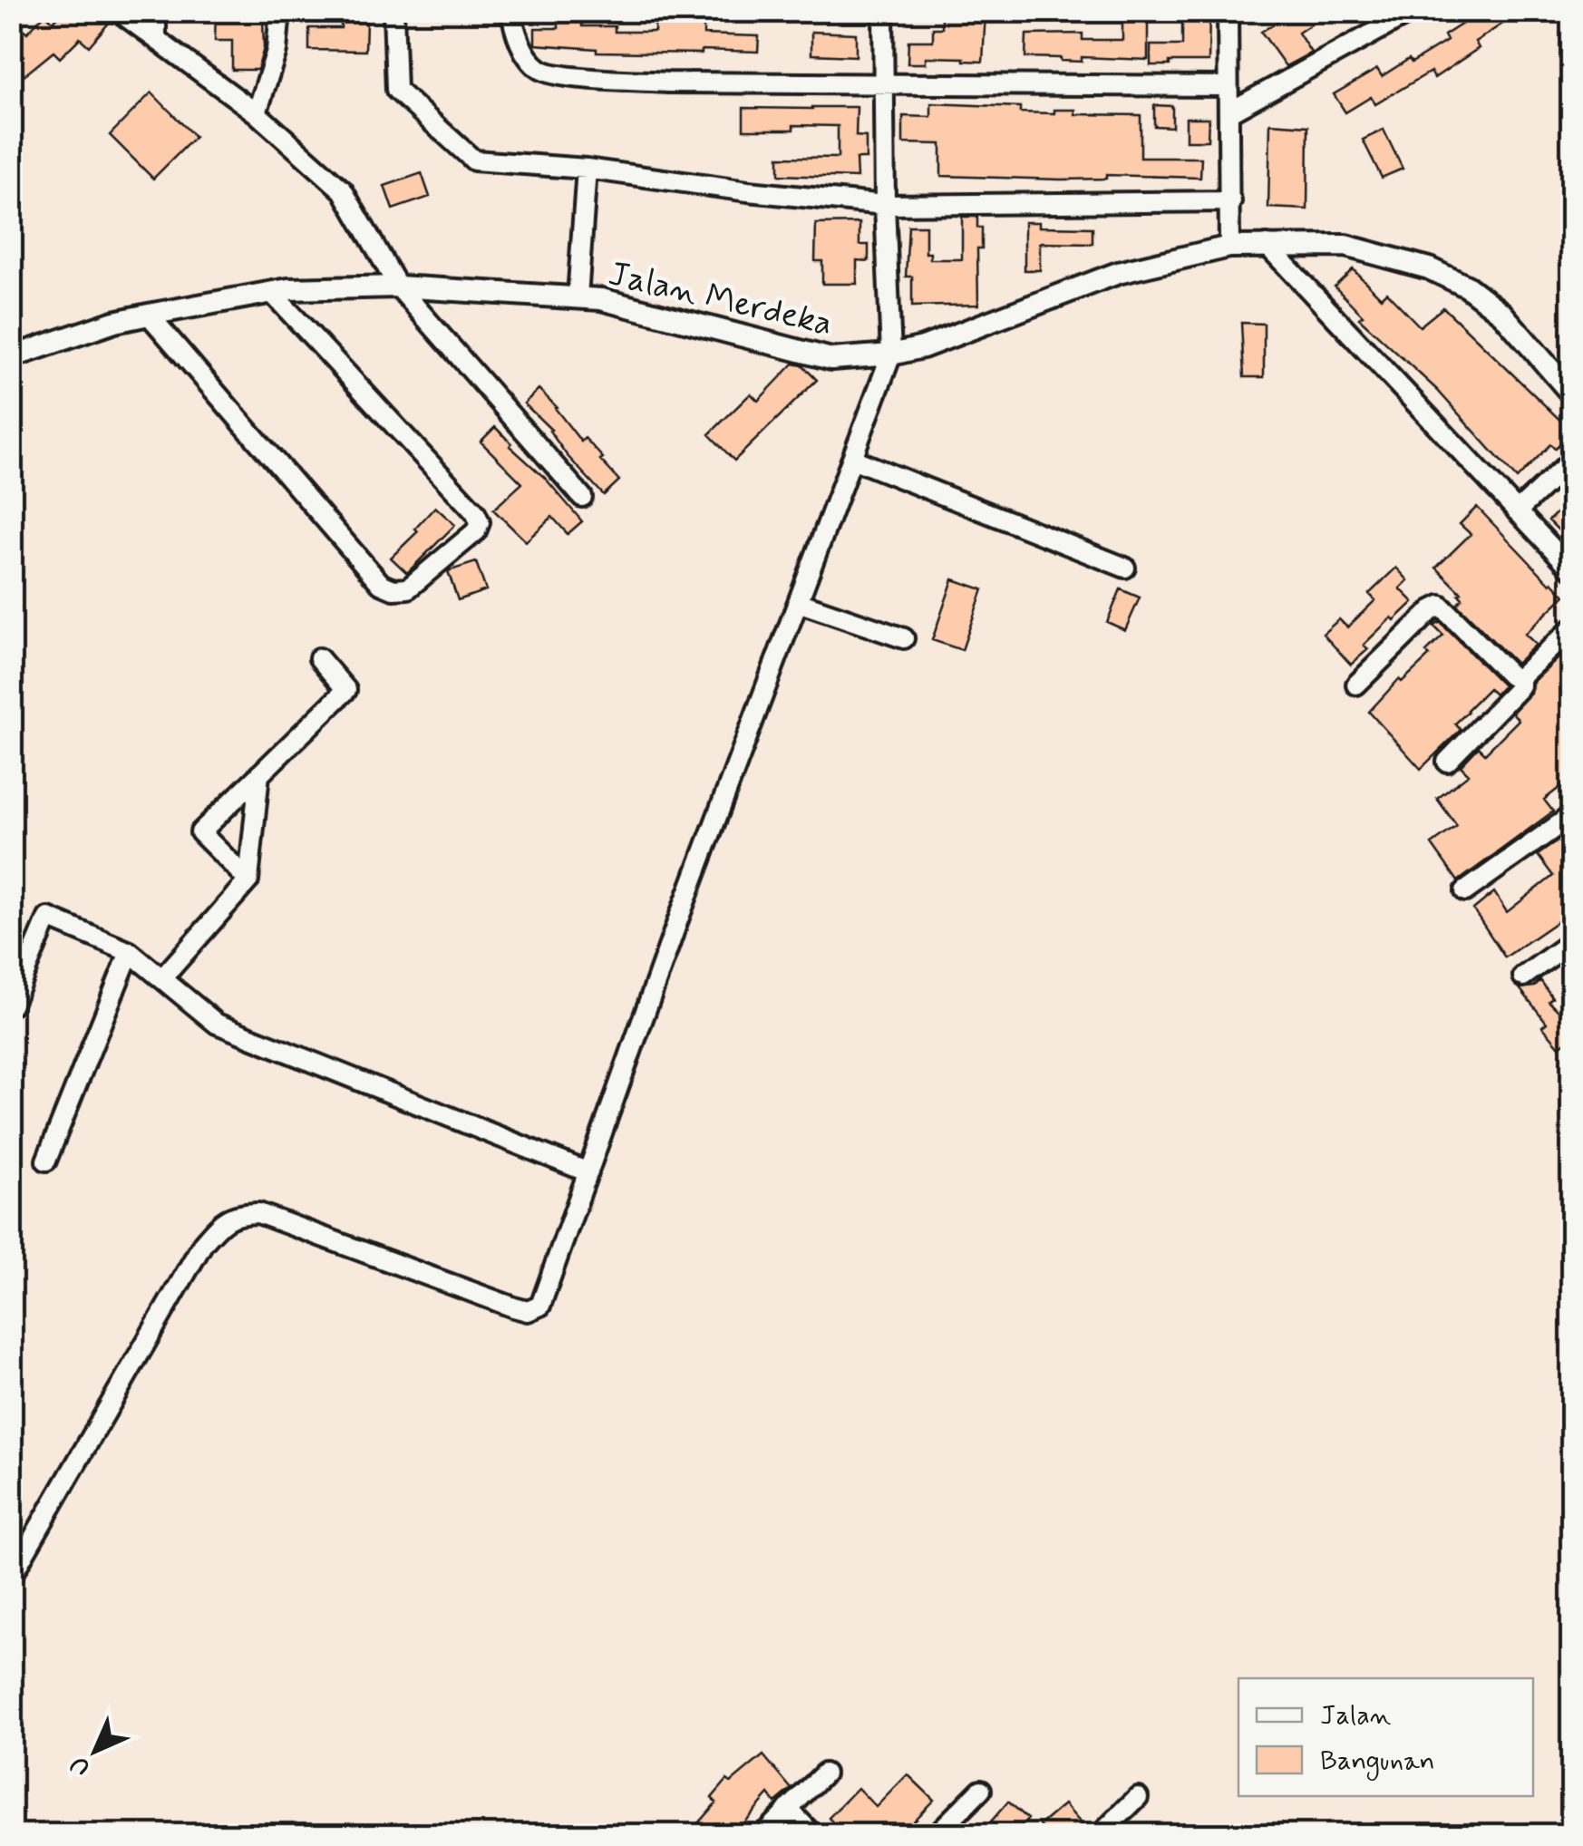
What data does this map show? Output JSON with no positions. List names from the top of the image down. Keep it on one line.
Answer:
{"streets":{"street":["Jalan Merdeka"]},"legend":["Jalan","Bangunan"],"north":"bottom left"}
